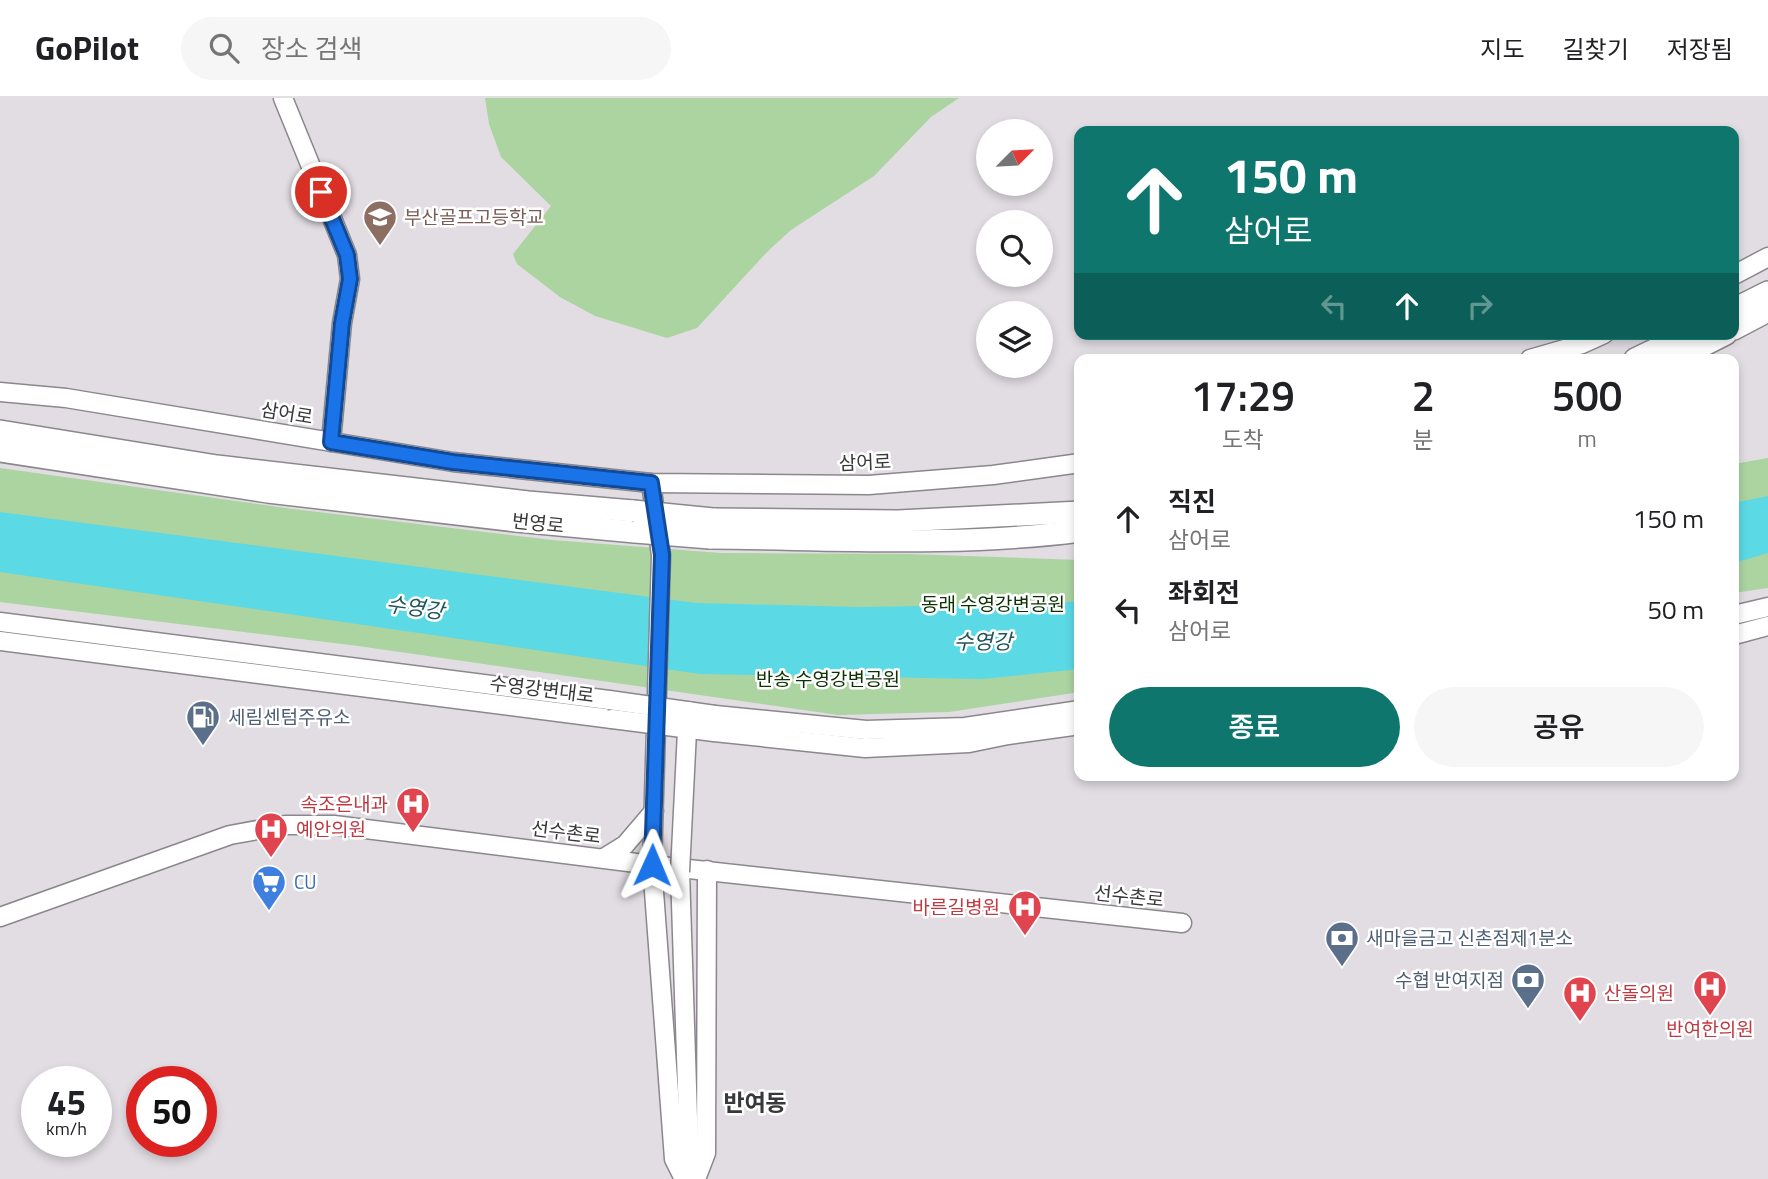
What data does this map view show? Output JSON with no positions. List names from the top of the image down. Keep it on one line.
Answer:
{"streets":{"highway":["번영로"],"main road":["삼어로","수영강변대로","선수촌로"]},"districts":["반여동"],"water":["수영강"],"parks":["동래 수영강변공원","반송 수영강변공원"],"places":{"school or university":["부산골프고등학교"],"fuel station":["세림센텀주유소"],"hospital":["속조은내과","예안의원","바른길병원","반여한의원","산돌의원"],"supermarket":["CU"],"bank":["새마을금고 신촌점제1분소","수협 반여지점"]},"north":"top right","page":{"header":"GoPilot","search":"장소 검색","nav":["지도","길찾기","저장됨"],"turn":["150 m","삼어로"],"eta":["17:29","도착","2","분","500","m"],"list":[{"name":"직진","note":"삼어로","value":"150 m"},{"name":"좌회전","note":"삼어로","value":"50 m"}],"buttons":["종료","공유"],"speed":"45 km/h","limit":"50"}}
